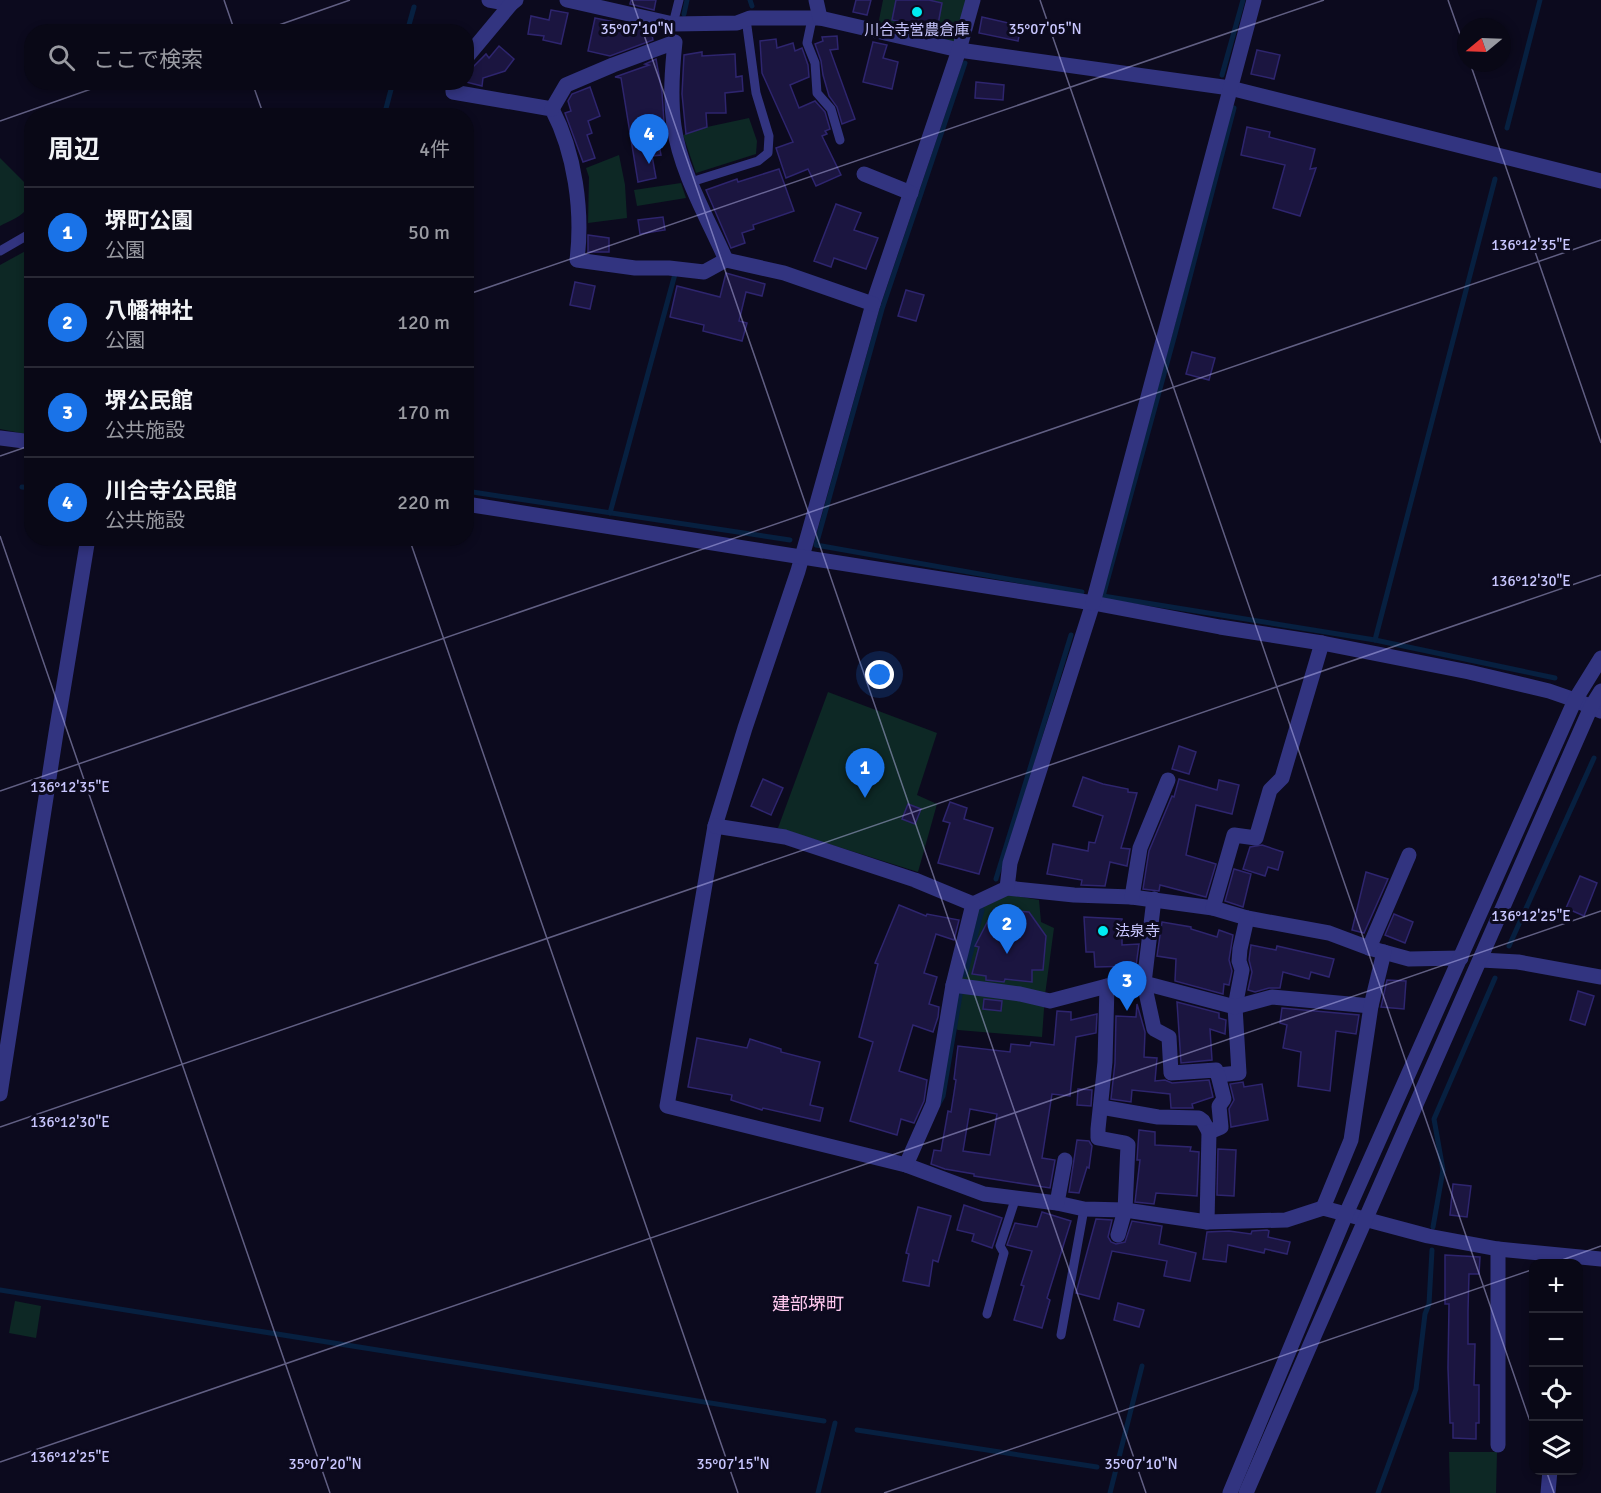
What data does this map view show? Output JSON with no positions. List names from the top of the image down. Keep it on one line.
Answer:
{"districts":["建部堺町"],"places":["川合寺営農倉庫","法泉寺"],"north":"left","page":{"search":"ここで検索","heading":["周辺","4件"],"pins":["4","1","2","3"],"list":[{"mark":"1","name":"堺町公園","note":"公園","value":"50 m"},{"mark":"2","name":"八幡神社","note":"公園","value":"120 m"},{"mark":"3","name":"堺公民館","note":"公共施設","value":"170 m"},{"mark":"4","name":"川合寺公民館","note":"公共施設","value":"220 m"}],"map_buttons":["+","−"]},"coordinates":["35°07'10\"N","35°07'05\"N","136°12'35\"E","136°12'30\"E","136°12'25\"E","35°07'20\"N","35°07'15\"N"]}
